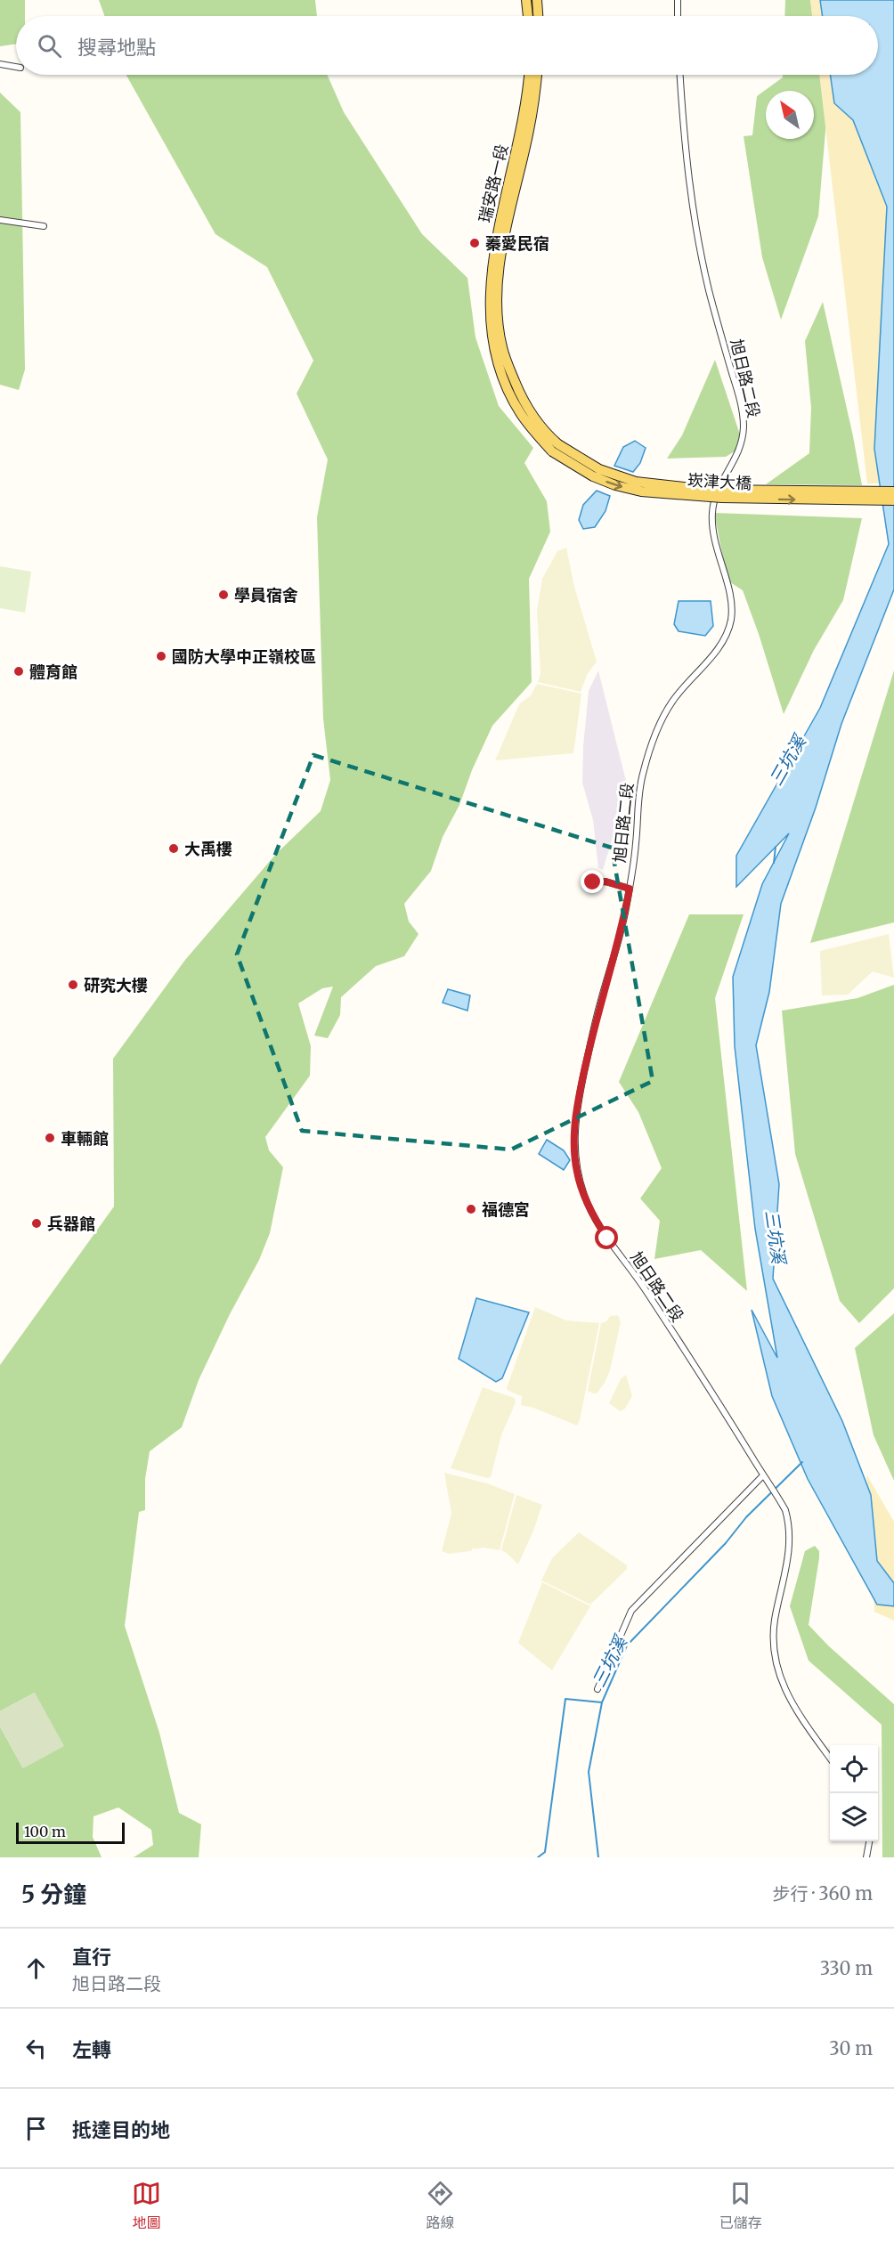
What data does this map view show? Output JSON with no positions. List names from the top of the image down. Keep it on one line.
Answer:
{"streets":{"main road":["瑞安路一段","崁津大橋"],"street":["旭日路二段"]},"crossings":[["瑞安路一段","崁津大橋"]],"water":["三坑溪"],"places":["蓁愛民宿","學員宿舍","國防大學中正嶺校區","體育館","大禹樓","研究大樓","車輛館","福德宮","兵器館"],"scale_bar":"100 m","north":"top left","page":{"search":"搜尋地點","scale":"100 m","heading":["5 分鐘","步行 · 360 m"],"list":[["直行","旭日路二段","330 m"],["左轉","30 m"],"抵達目的地"],"nav":["地圖","路線","已儲存"]}}
